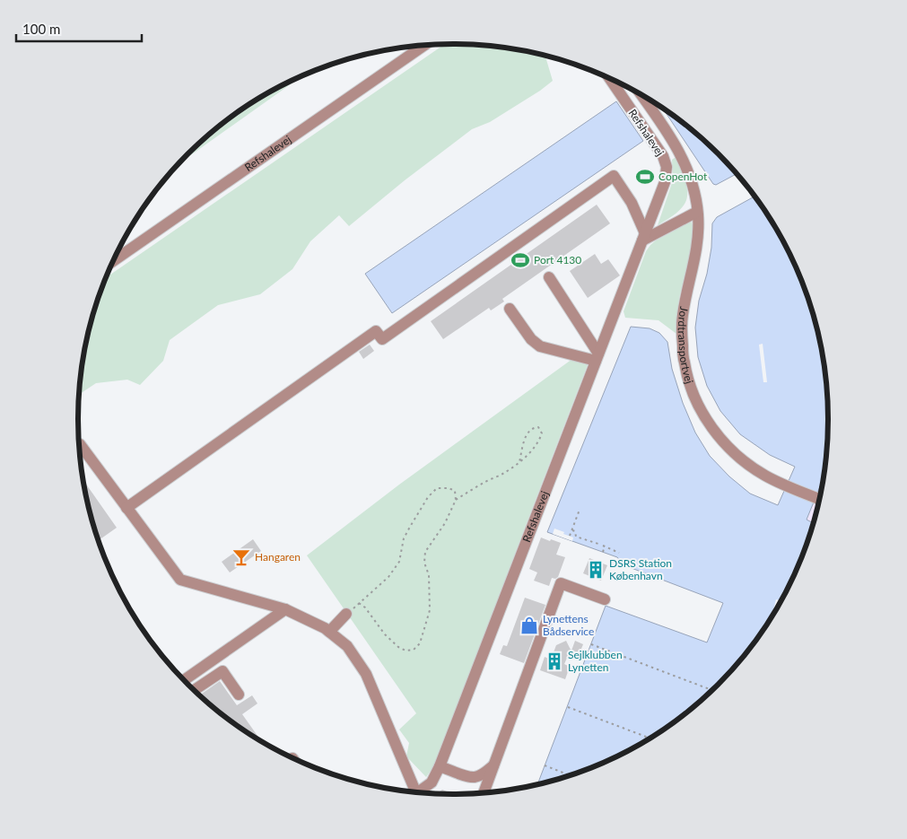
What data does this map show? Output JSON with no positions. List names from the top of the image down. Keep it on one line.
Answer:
{"streets":{"street":["Refshalevej","Jordtransportvej"]},"places":{"sports":["CopenHot","Port 4130"],"bar":["Hangaren"],"building":["DSRS Station København","Sejlklubben Lynetten"],"shop":["Lynettens Bådservice"]},"scale_bar":"100 m"}
